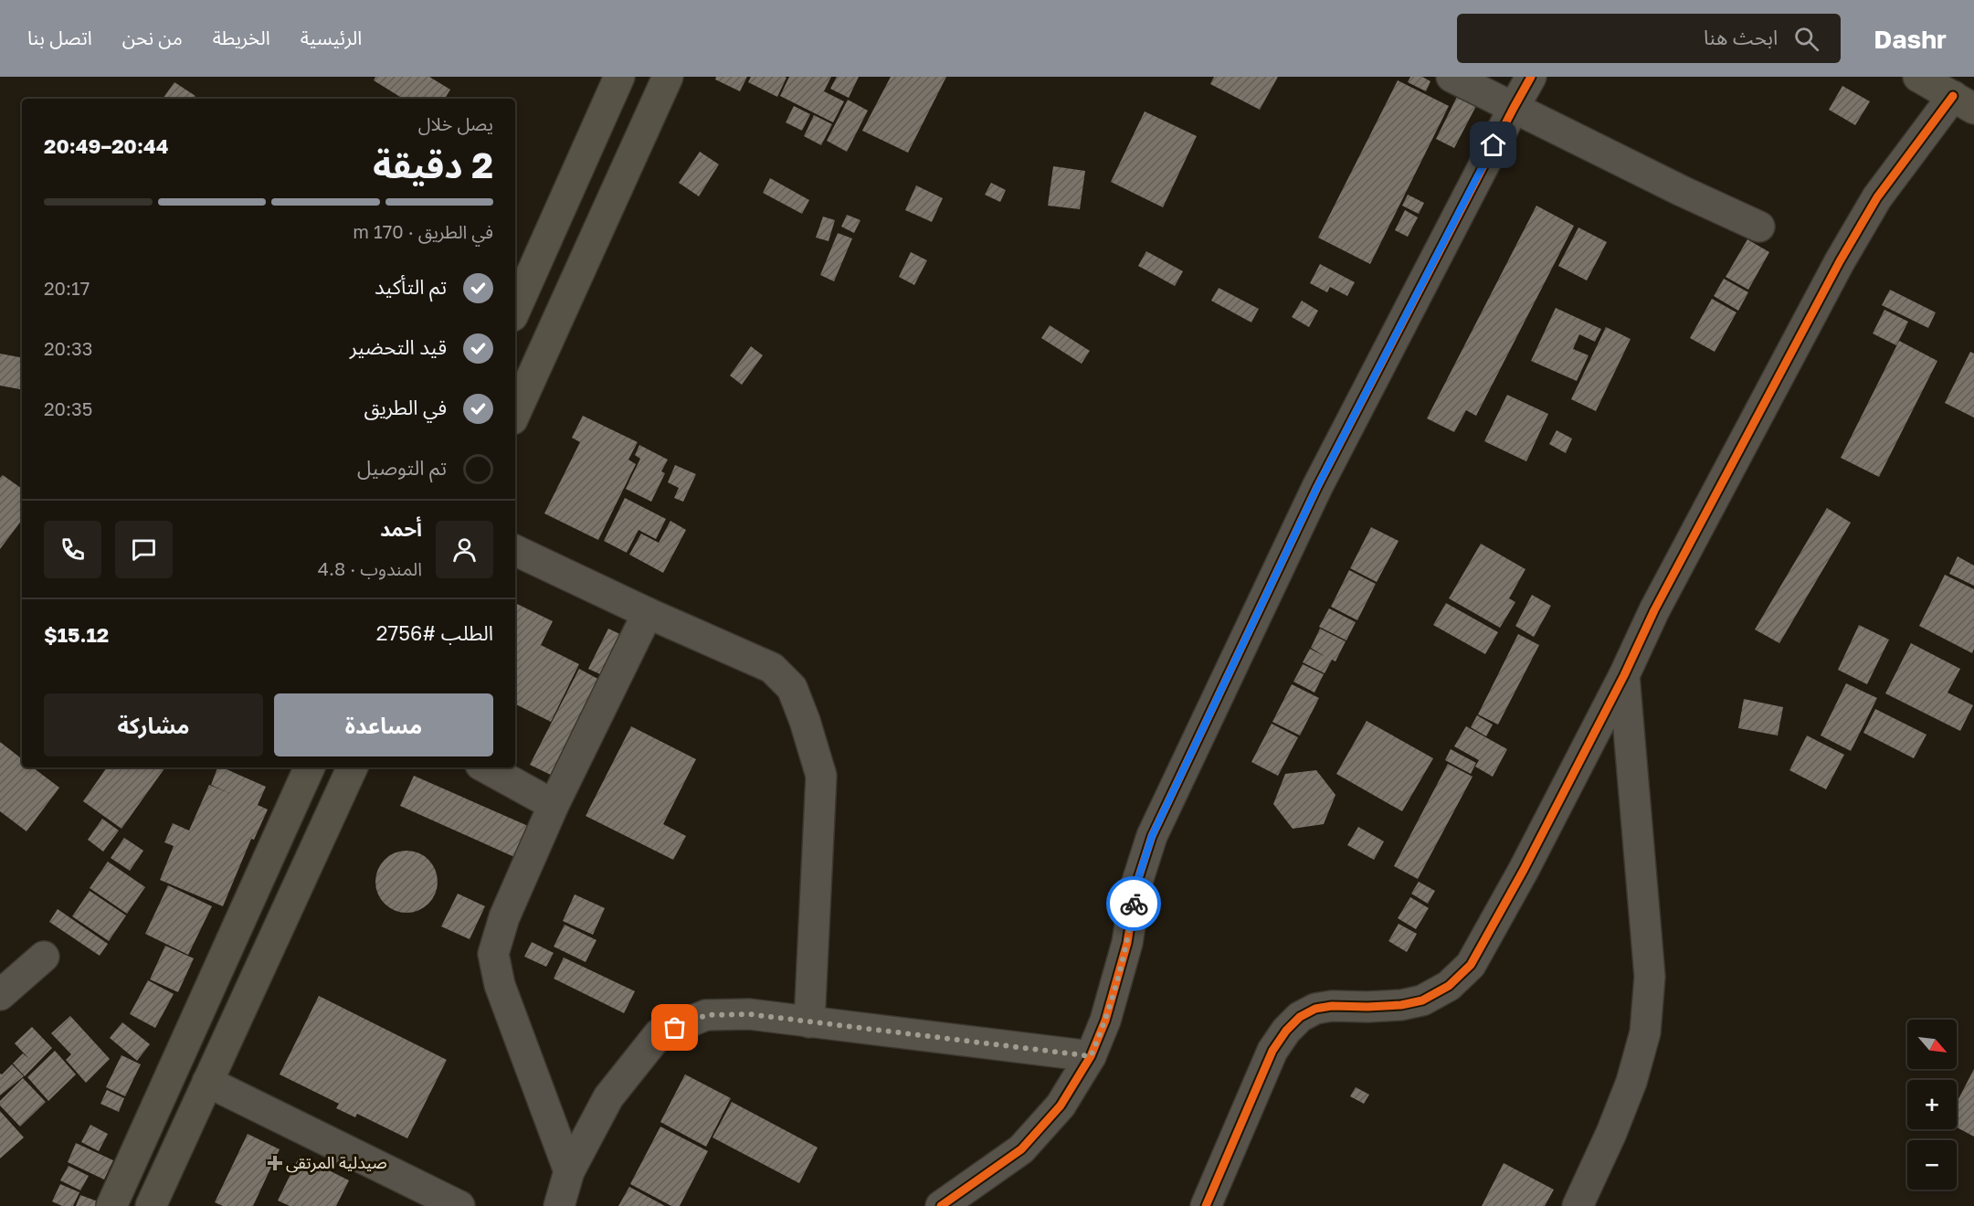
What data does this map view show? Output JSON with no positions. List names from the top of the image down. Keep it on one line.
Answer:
{"places":{"health":["صيدلية المرتقى"]},"north":"bottom right","page":{"header":"Dashr","search":"ابحث هنا","nav":["الرئيسية","الخريطة","من نحن","اتصل بنا"],"heading":["2 دقيقة","يصل خلال","20:44–20:49"],"panel":["أحمد","المندوب · 4.8","الطلب #2756","$15.12"],"bar":"في الطريق · 170 m","list":[["تم التأكيد","20:17"],["قيد التحضير","20:33"],["في الطريق","20:35"],"تم التوصيل"],"buttons":["مساعدة","مشاركة"],"map_buttons":["+","−"]}}
